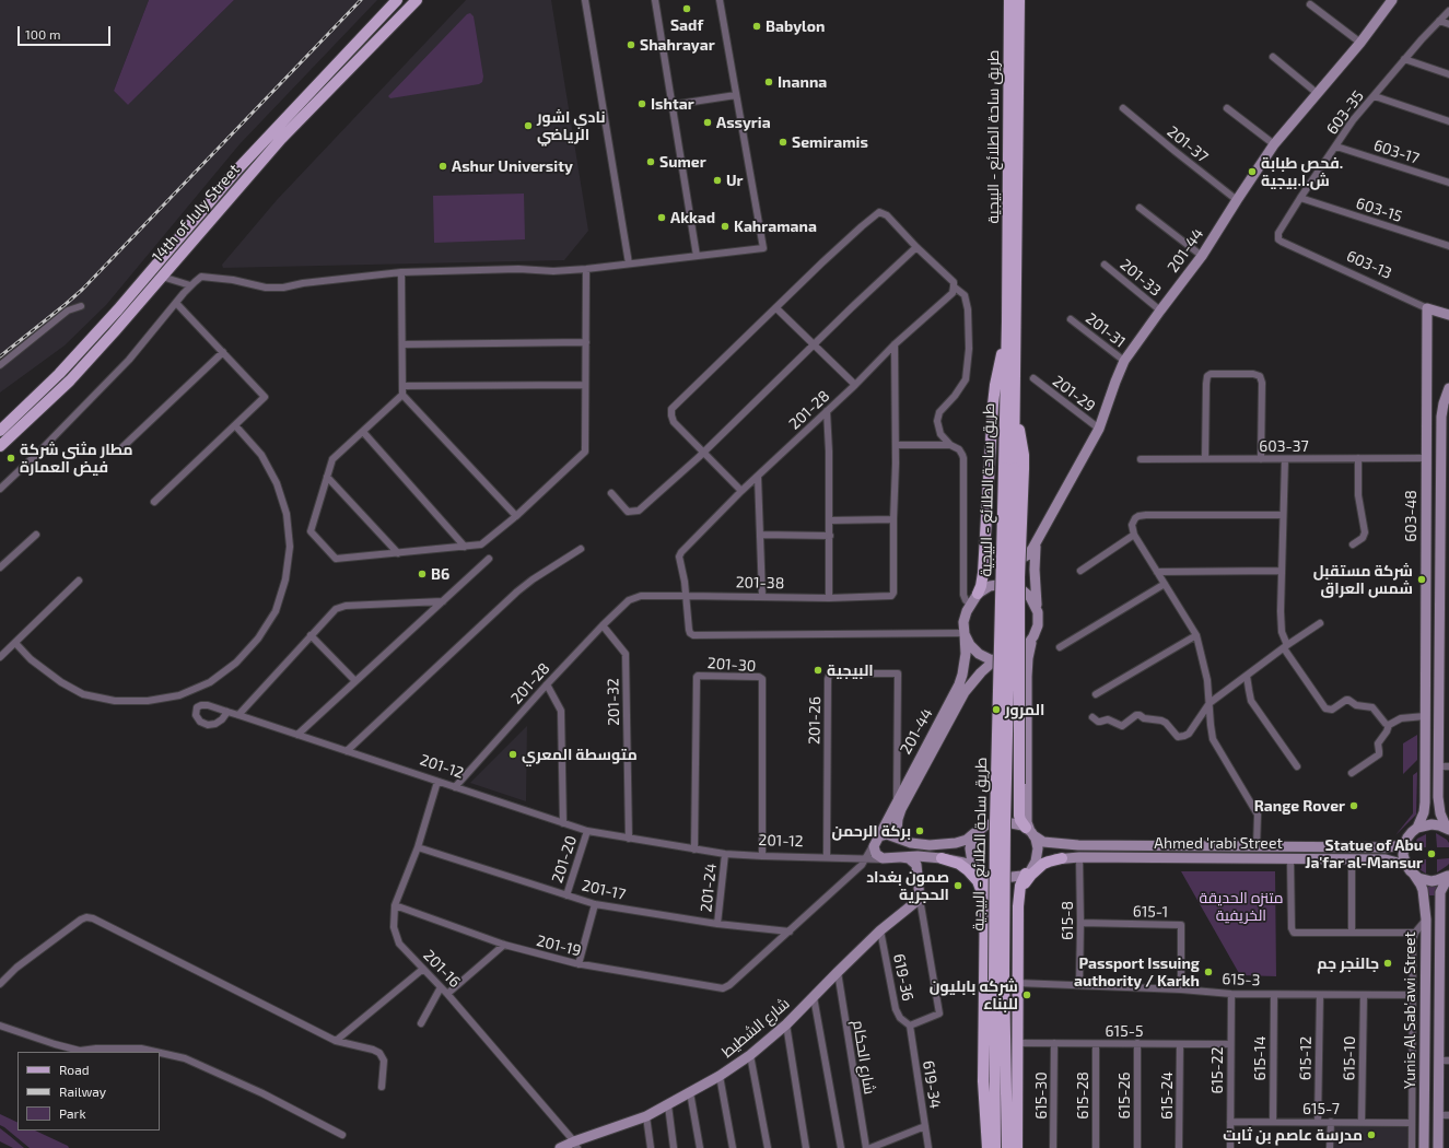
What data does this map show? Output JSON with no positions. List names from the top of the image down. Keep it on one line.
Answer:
{"streets":{"main road":["طريق ساحة الطلائع - البيجية","14th of July Street","201-44","603-13","603-48","201-12","Ahmed 'rabi Street","Yunis Al Sab'awi Street","شارع الشطيط"],"street":["603-35","201-37","603-17","603-15","201-33","201-31","201-29","201-28","603-37","201-38","201-30","201-32","201-26","201-20","201-24","201-17","615-1","615-8","201-19","201-16","619-36","615-3","615-5","شارع الحكام","615-14","615-12","615-10","615-22","619-34","615-30","615-28","615-26","615-24","615-7"]},"crossings":[["603-35","603-17"],["603-35","603-15"],["603-35","603-13"],["201-37","201-44"],["201-44","201-33"],["201-44","201-31"],["201-44","201-29"],["201-44","201-26"],["603-13","603-48"],["201-28","201-38"],["201-28","201-32"],["201-28","201-12"],["603-37","603-48"],["603-48","Ahmed 'rabi Street"],["201-30","201-12"],["201-32","201-12"],["201-26","201-12"],["201-12","Ahmed 'rabi Street"],["201-12","201-20"],["201-12","201-24"],["201-12","201-16"],["Ahmed 'rabi Street","615-8"],["Ahmed 'rabi Street","Yunis Al Sab'awi Street"],["201-20","201-17"],["201-24","201-17"],["201-17","201-19"],["201-17","201-16"],["615-1","615-8"],["615-1","615-3"],["615-8","615-3"],["201-19","201-16"],["201-16","شارع الشطيط"],["619-36","شارع الشطيط"],["619-36","619-34"],["615-3","615-14"],["615-3","615-12"],["615-3","615-10"],["615-3","615-22"],["شارع الشطيط","شارع الحكام"],["615-5","615-22"],["615-5","615-30"],["615-5","615-28"],["615-5","615-26"],["615-5","615-24"],["615-14","615-7"],["615-12","615-7"],["615-10","615-7"],["615-22","615-7"]],"parks":["متنزه الحديقة الخريفية"],"places":["Sadf","Babylon","Shahrayar","Inanna","Ishtar","Assyria","نادي اشور الرياضي","Semiramis","Sumer","Ashur University","فحص طبابة. ش.ا.بيجية","Ur","Akkad","Kahramana","مطار مثنى شركة فيض العمارة","B6","شركة مستقبل شمس العراق","البيجية","المرور","متوسطة المعري","Range Rover","بركة الرحمن","Statue of Abu Ja'far al-Mansur","صمون بغداد الحجرية","جالنجر جم","Passport Issuing authority / Karkh","شركه بابليون للبناء","مدرسة عاصم بن ثابت"],"legend":["Road","Railway","Park"],"scale_bar":"100 m"}
